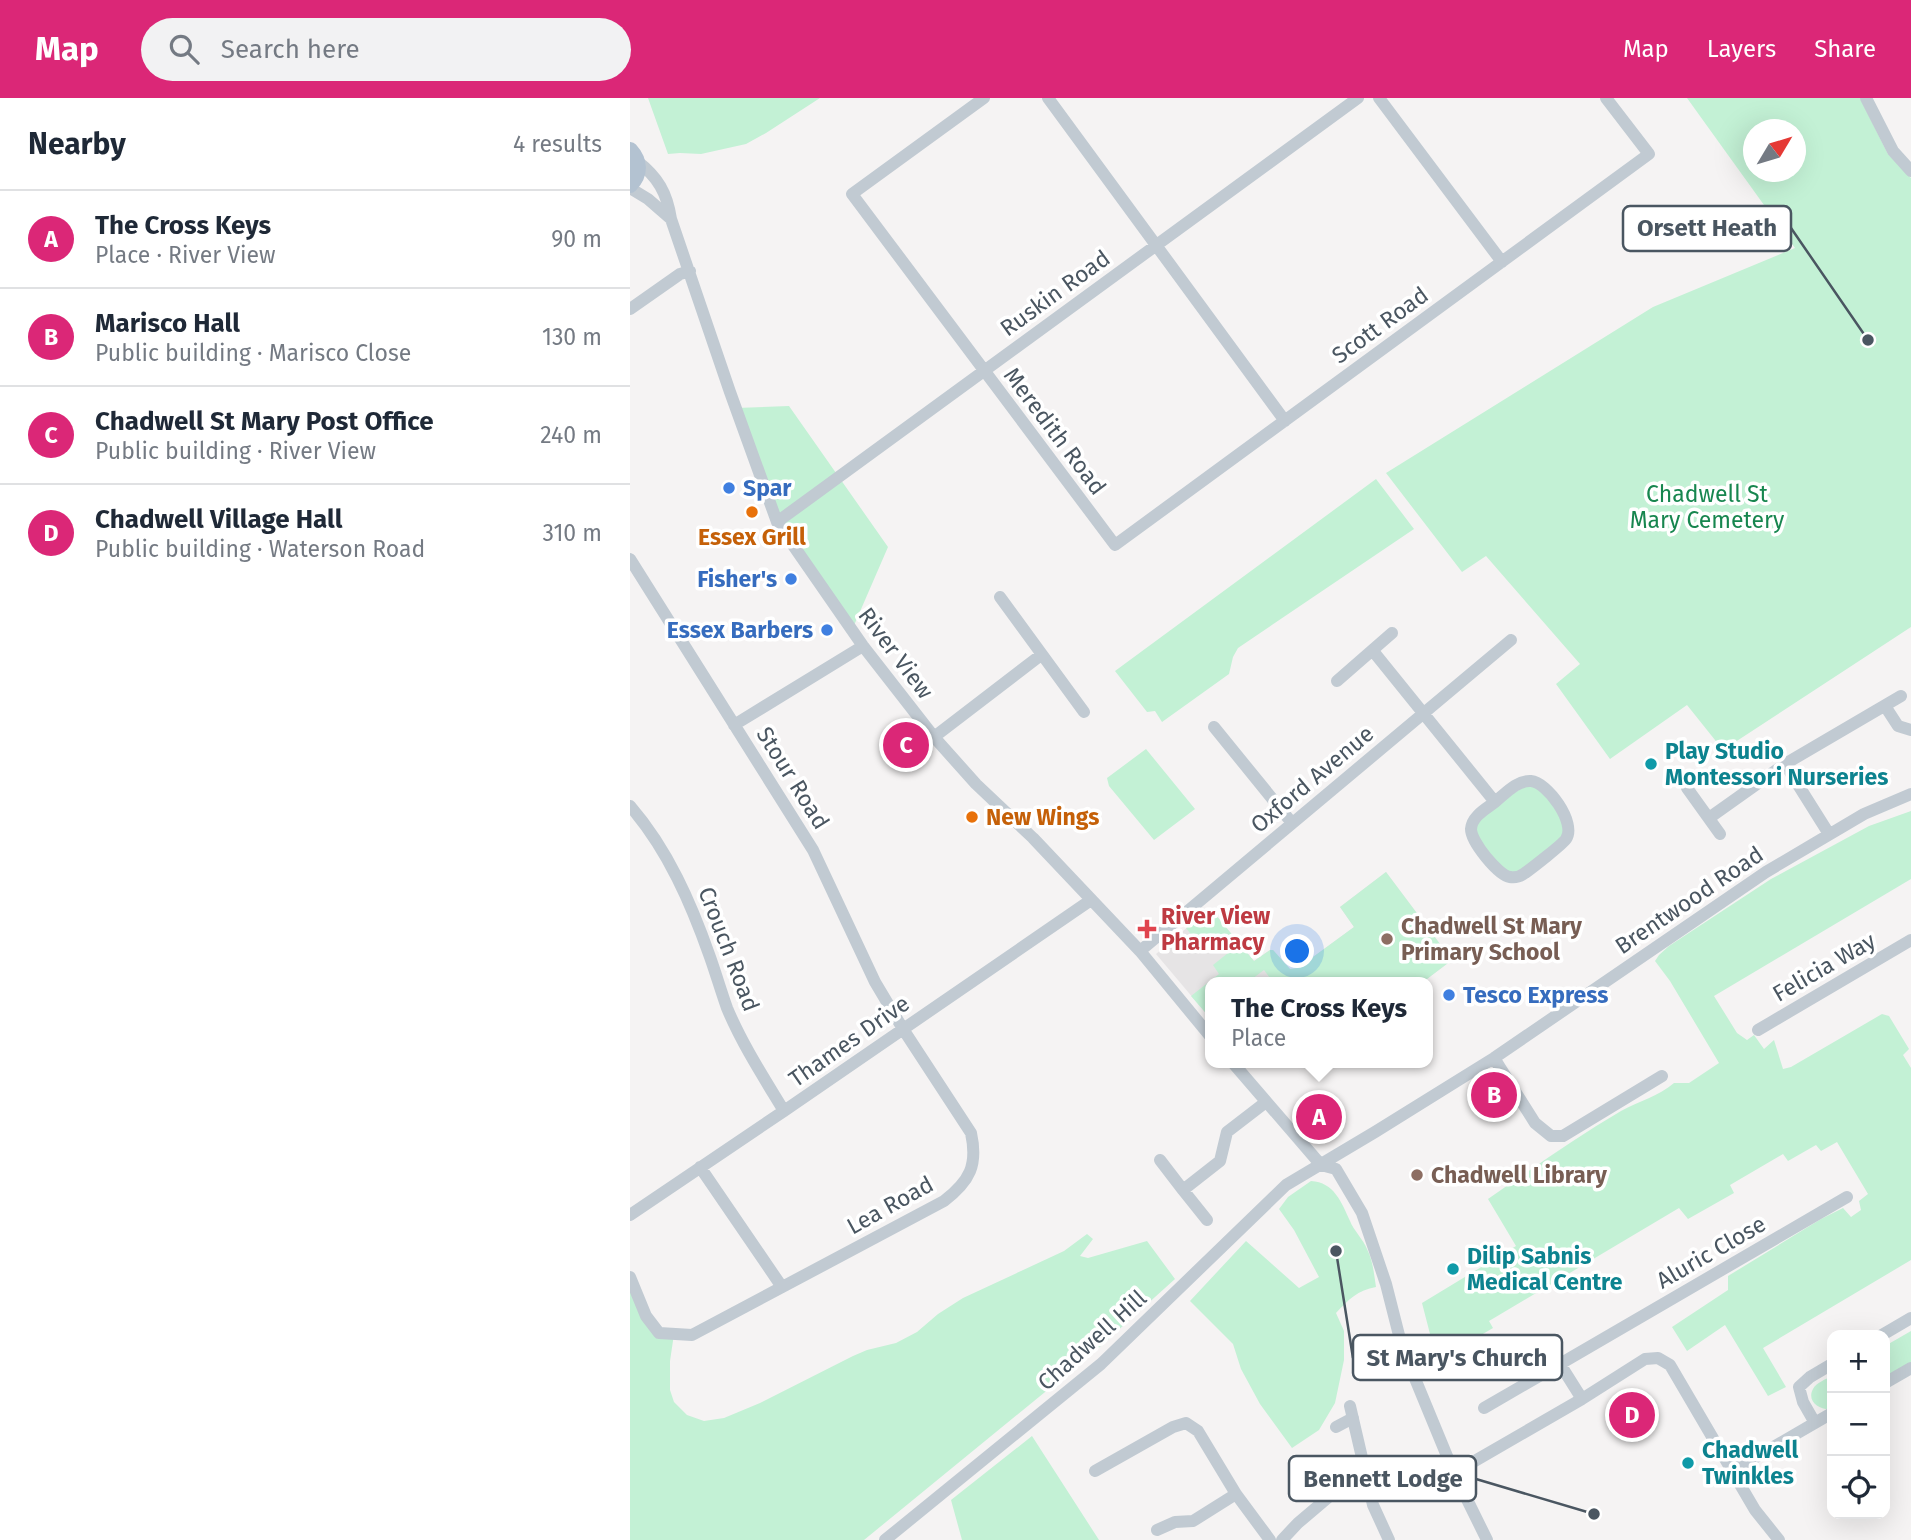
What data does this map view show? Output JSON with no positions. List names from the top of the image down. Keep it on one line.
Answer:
{"streets":{"street":["Ruskin Road","Scott Road","Meredith Road","River View","Stour Road","Oxford Avenue","Brentwood Road","Crouch Road","Felicia Way","Thames Drive","Lea Road","Aluric Close","Chadwell Hill"]},"crossings":[["Ruskin Road","Meredith Road"],["Ruskin Road","River View"],["Scott Road","Meredith Road"],["River View","Oxford Avenue"],["River View","Thames Drive"],["Stour Road","Thames Drive"],["Stour Road","Lea Road"],["Brentwood Road","Chadwell Hill"],["Crouch Road","Thames Drive"],["Thames Drive","Lea Road"]],"parks":["Chadwell St Mary Cemetery"],"places":{"other":["Orsett Heath","Spar","Essex Grill","Fisher's","Essex Barbers","Play Studio Montessori Nurseries","New Wings","Chadwell St Mary Primary School","Tesco Express","Chadwell Library","St Mary's Church","Dilip Sabnis Medical Centre","Chadwell Twinkles","Bennett Lodge"],"health":["River View Pharmacy"]},"north":"top right","page":{"header":"Map","search":"Search here","nav":["Map","Layers","Share"],"heading":["Nearby","4 results"],"list":[{"mark":"A","name":"The Cross Keys","note":"Place · River View","value":"90 m"},{"mark":"B","name":"Marisco Hall","note":"Public building · Marisco Close","value":"130 m"},{"mark":"C","name":"Chadwell St Mary Post Office","note":"Public building · River View","value":"240 m"},{"mark":"D","name":"Chadwell Village Hall","note":"Public building · Waterson Road","value":"310 m"}],"pins":["C","B","A","D"],"popup":["The Cross Keys","Place"],"map_buttons":["+","−"]}}
